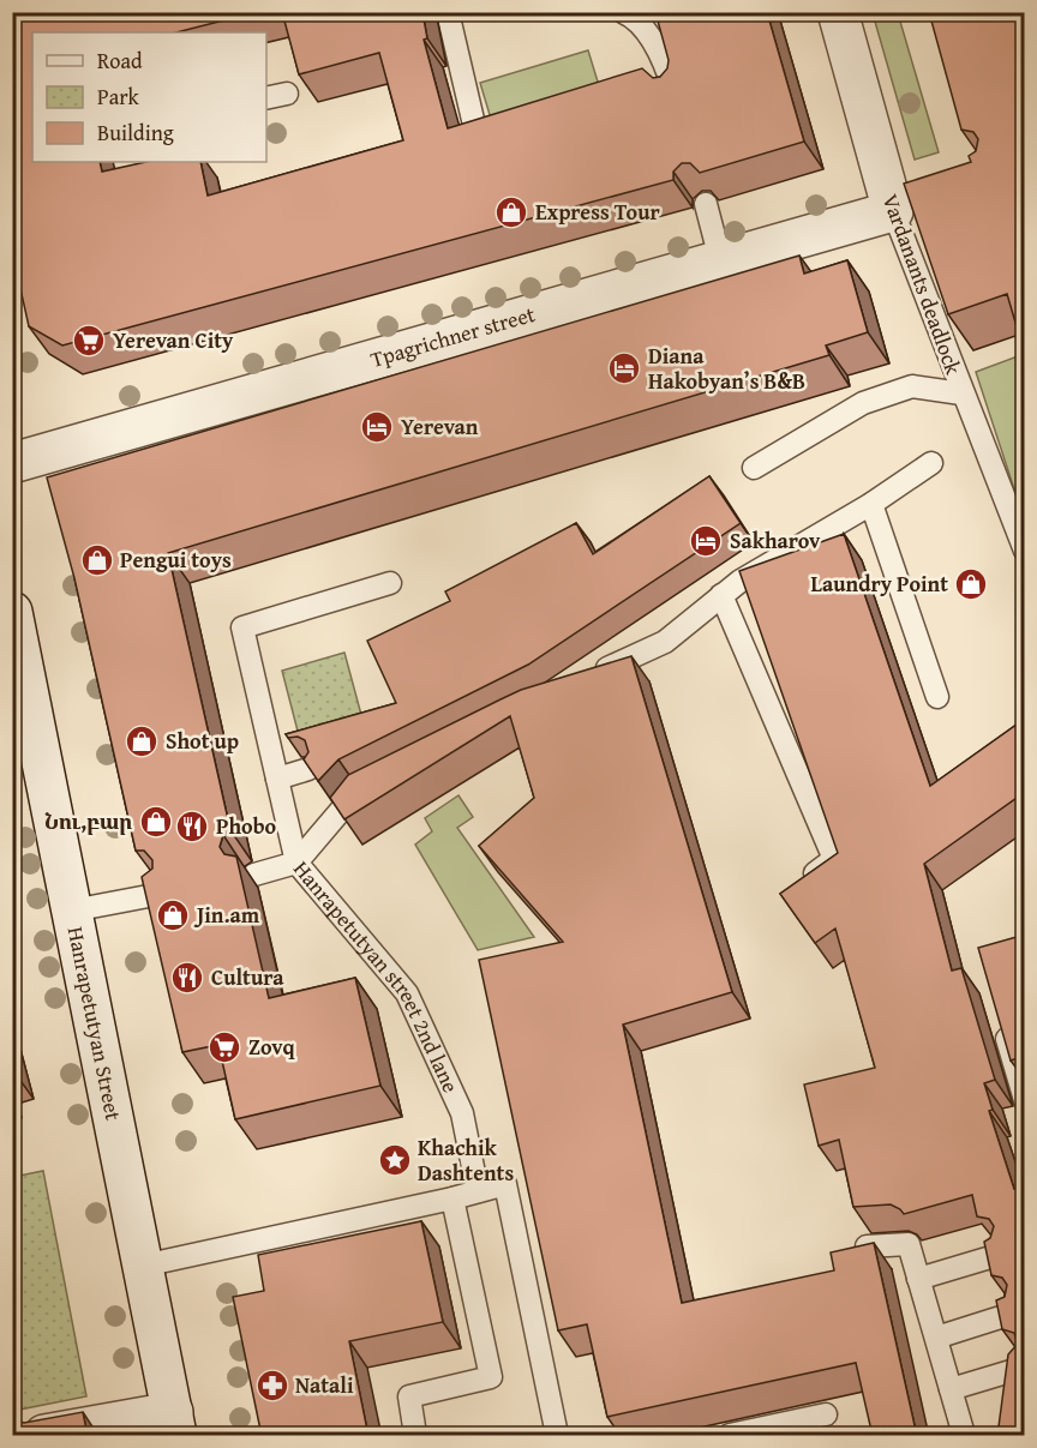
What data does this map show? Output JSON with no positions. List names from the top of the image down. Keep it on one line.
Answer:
{"streets":{"street":["Vardanants deadlock","Tpagrichner street","Hanrapetutyan Street"],"lane":["Hanrapetutyan street 2nd lane"]},"crossings":[["Vardanants deadlock","Tpagrichner street"]],"places":{"shop":["Express Tour","Pengui toys","Laundry Point","Shot up","Նու,բար","Jin.am"],"supermarket":["Yerevan City","Zovq"],"hotel":["Diana Hakobyan’s B&B","Yerevan","Sakharov"],"restaurant":["Phobo","Cultura"],"place":["Khachik Dashtents"],"pharmacy":["Natali"]},"legend":["Road","Park","Building"]}
